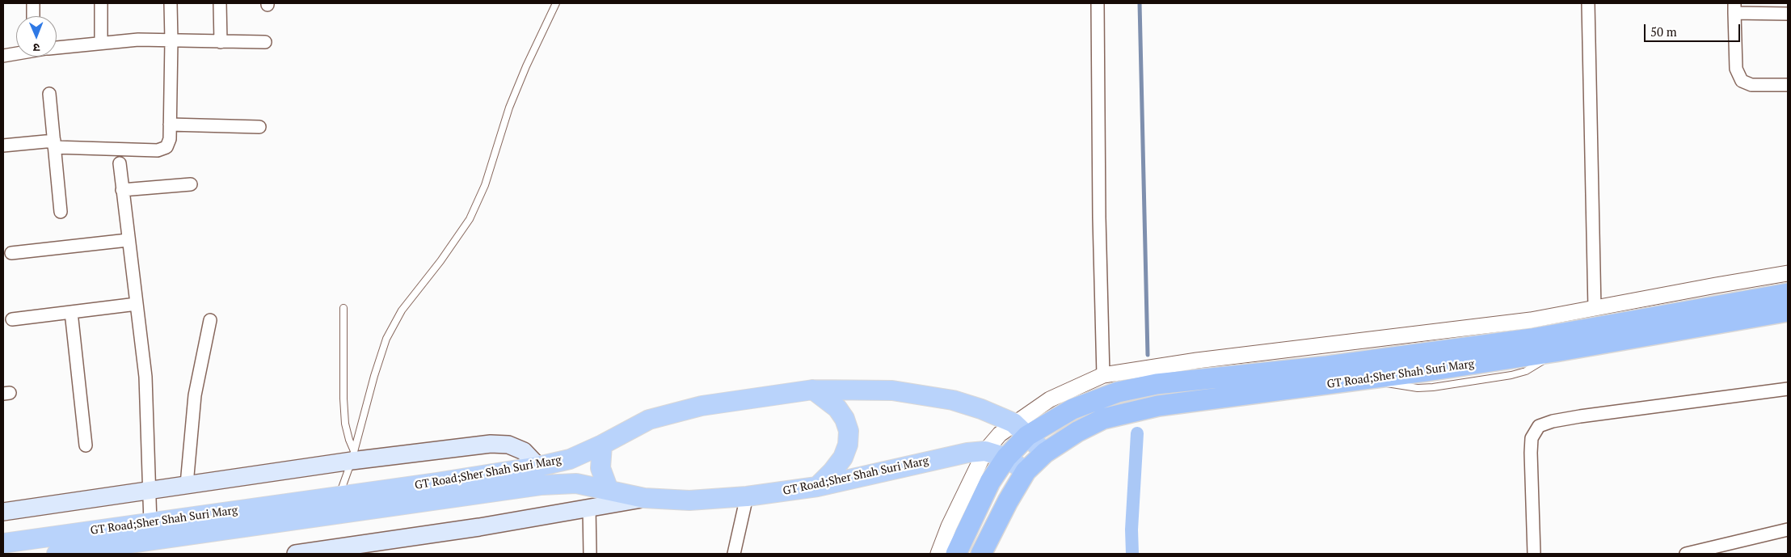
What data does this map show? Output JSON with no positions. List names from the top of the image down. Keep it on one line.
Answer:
{"streets":{"highway":["GT Road;Sher Shah Suri Marg"]},"scale_bar":"50 m","north":"bottom"}
